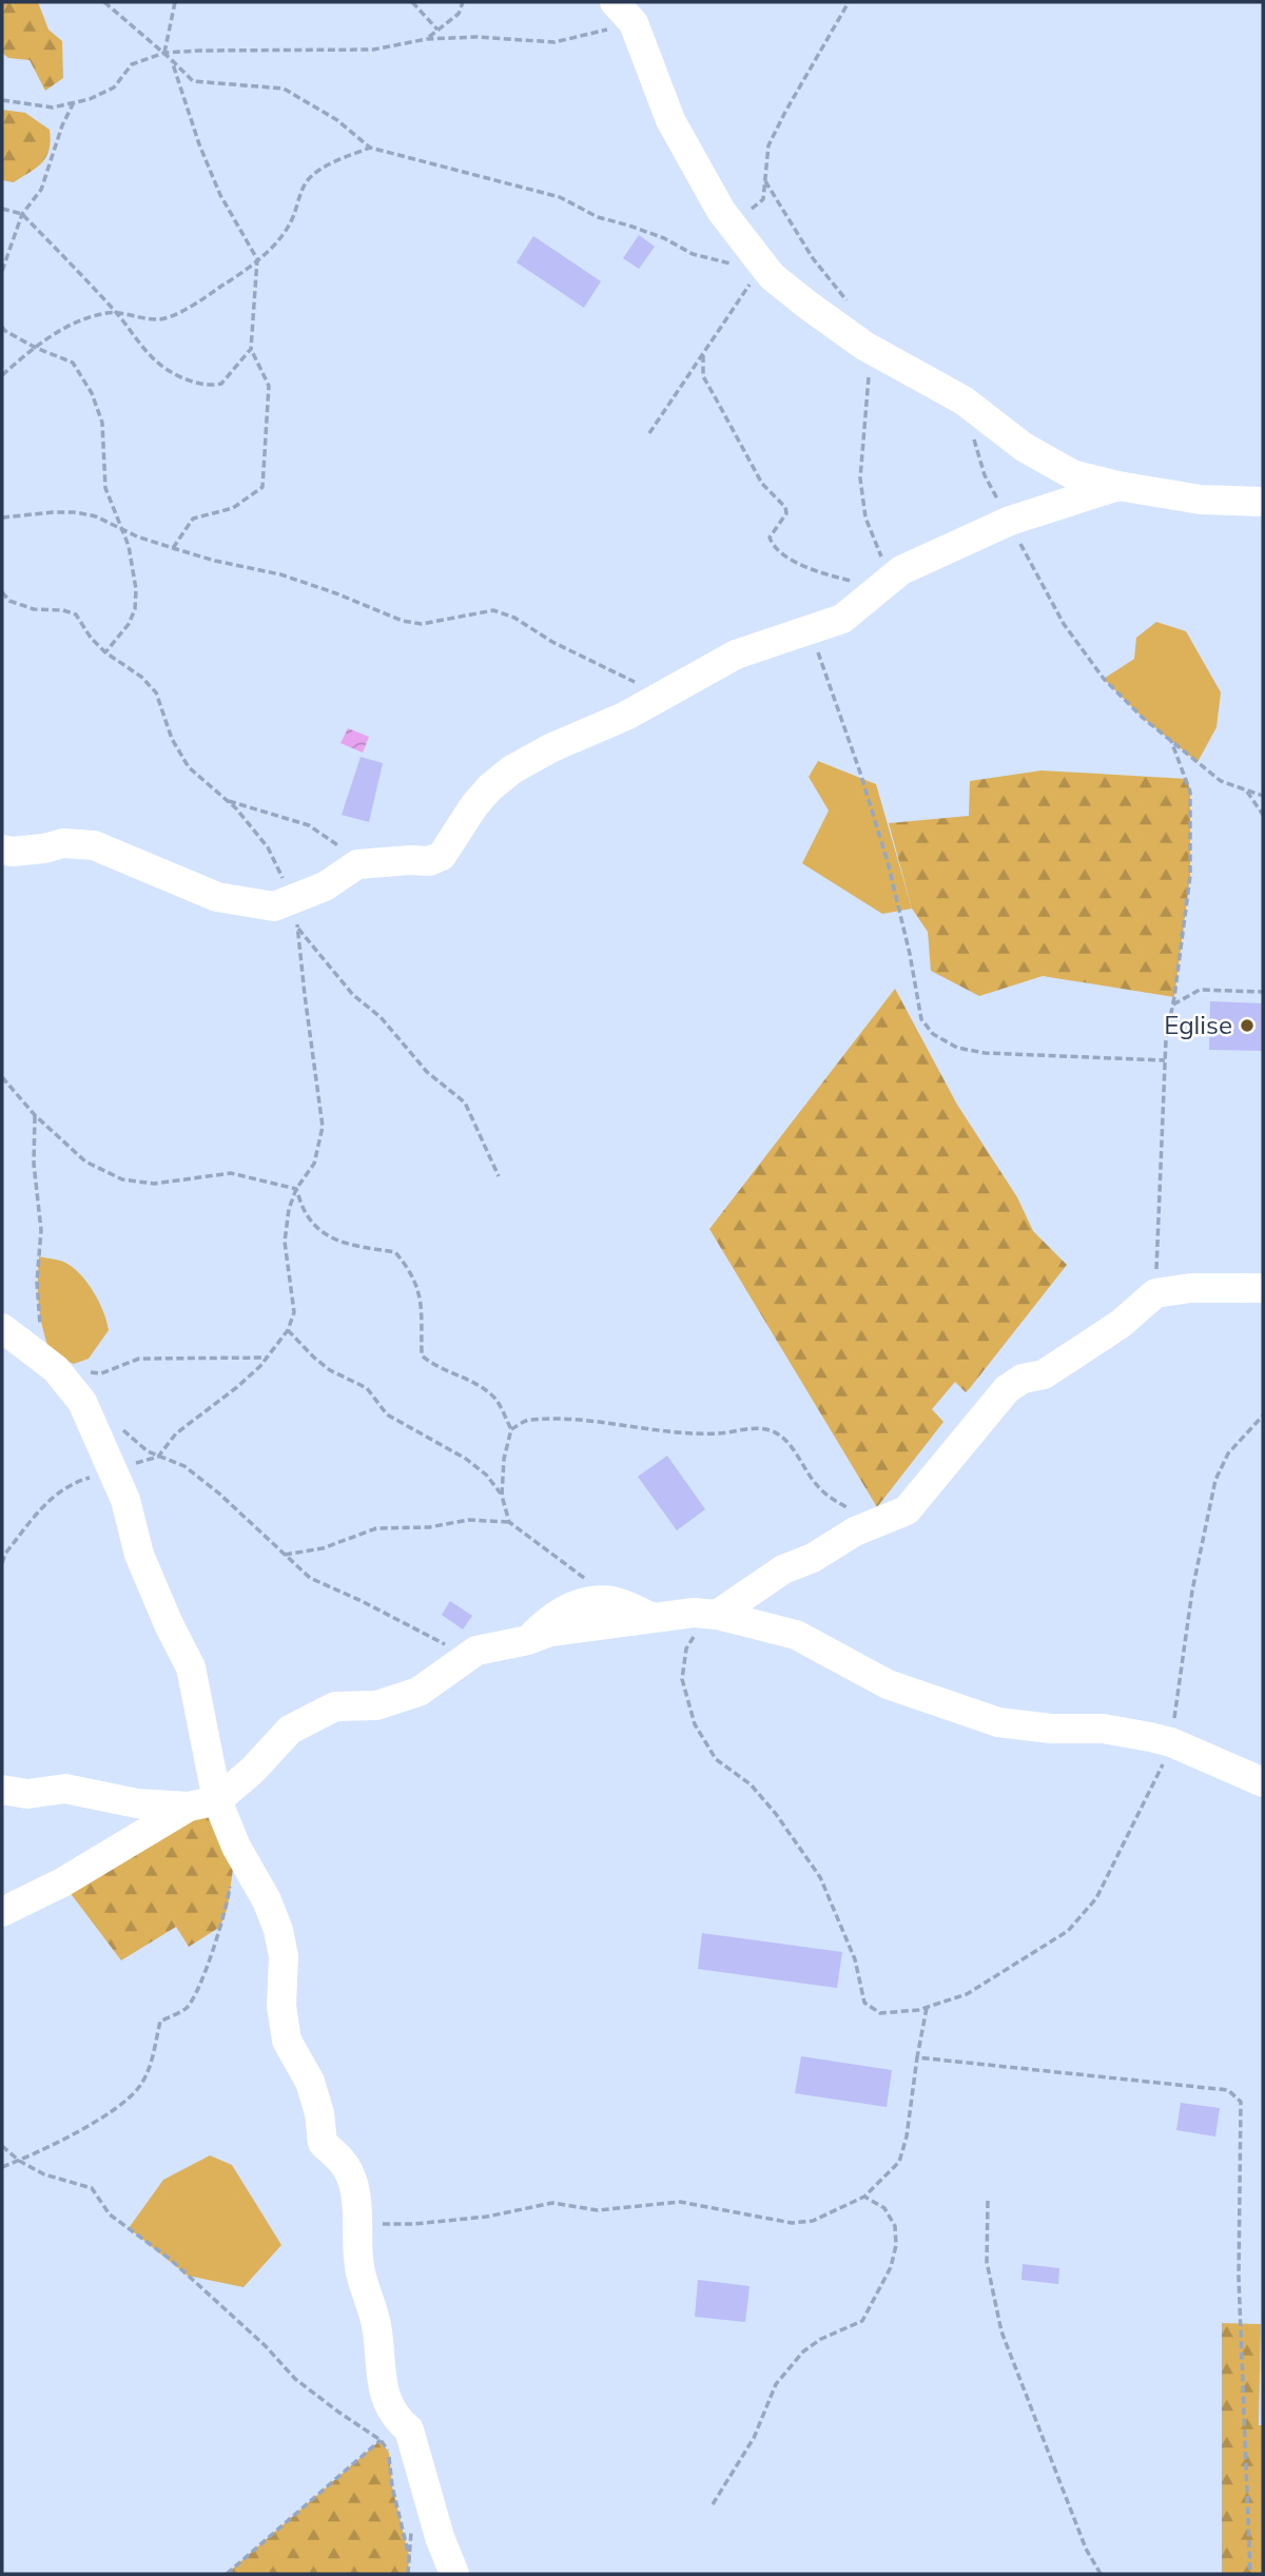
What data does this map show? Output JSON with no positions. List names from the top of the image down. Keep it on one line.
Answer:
{"places":["Eglise"]}
